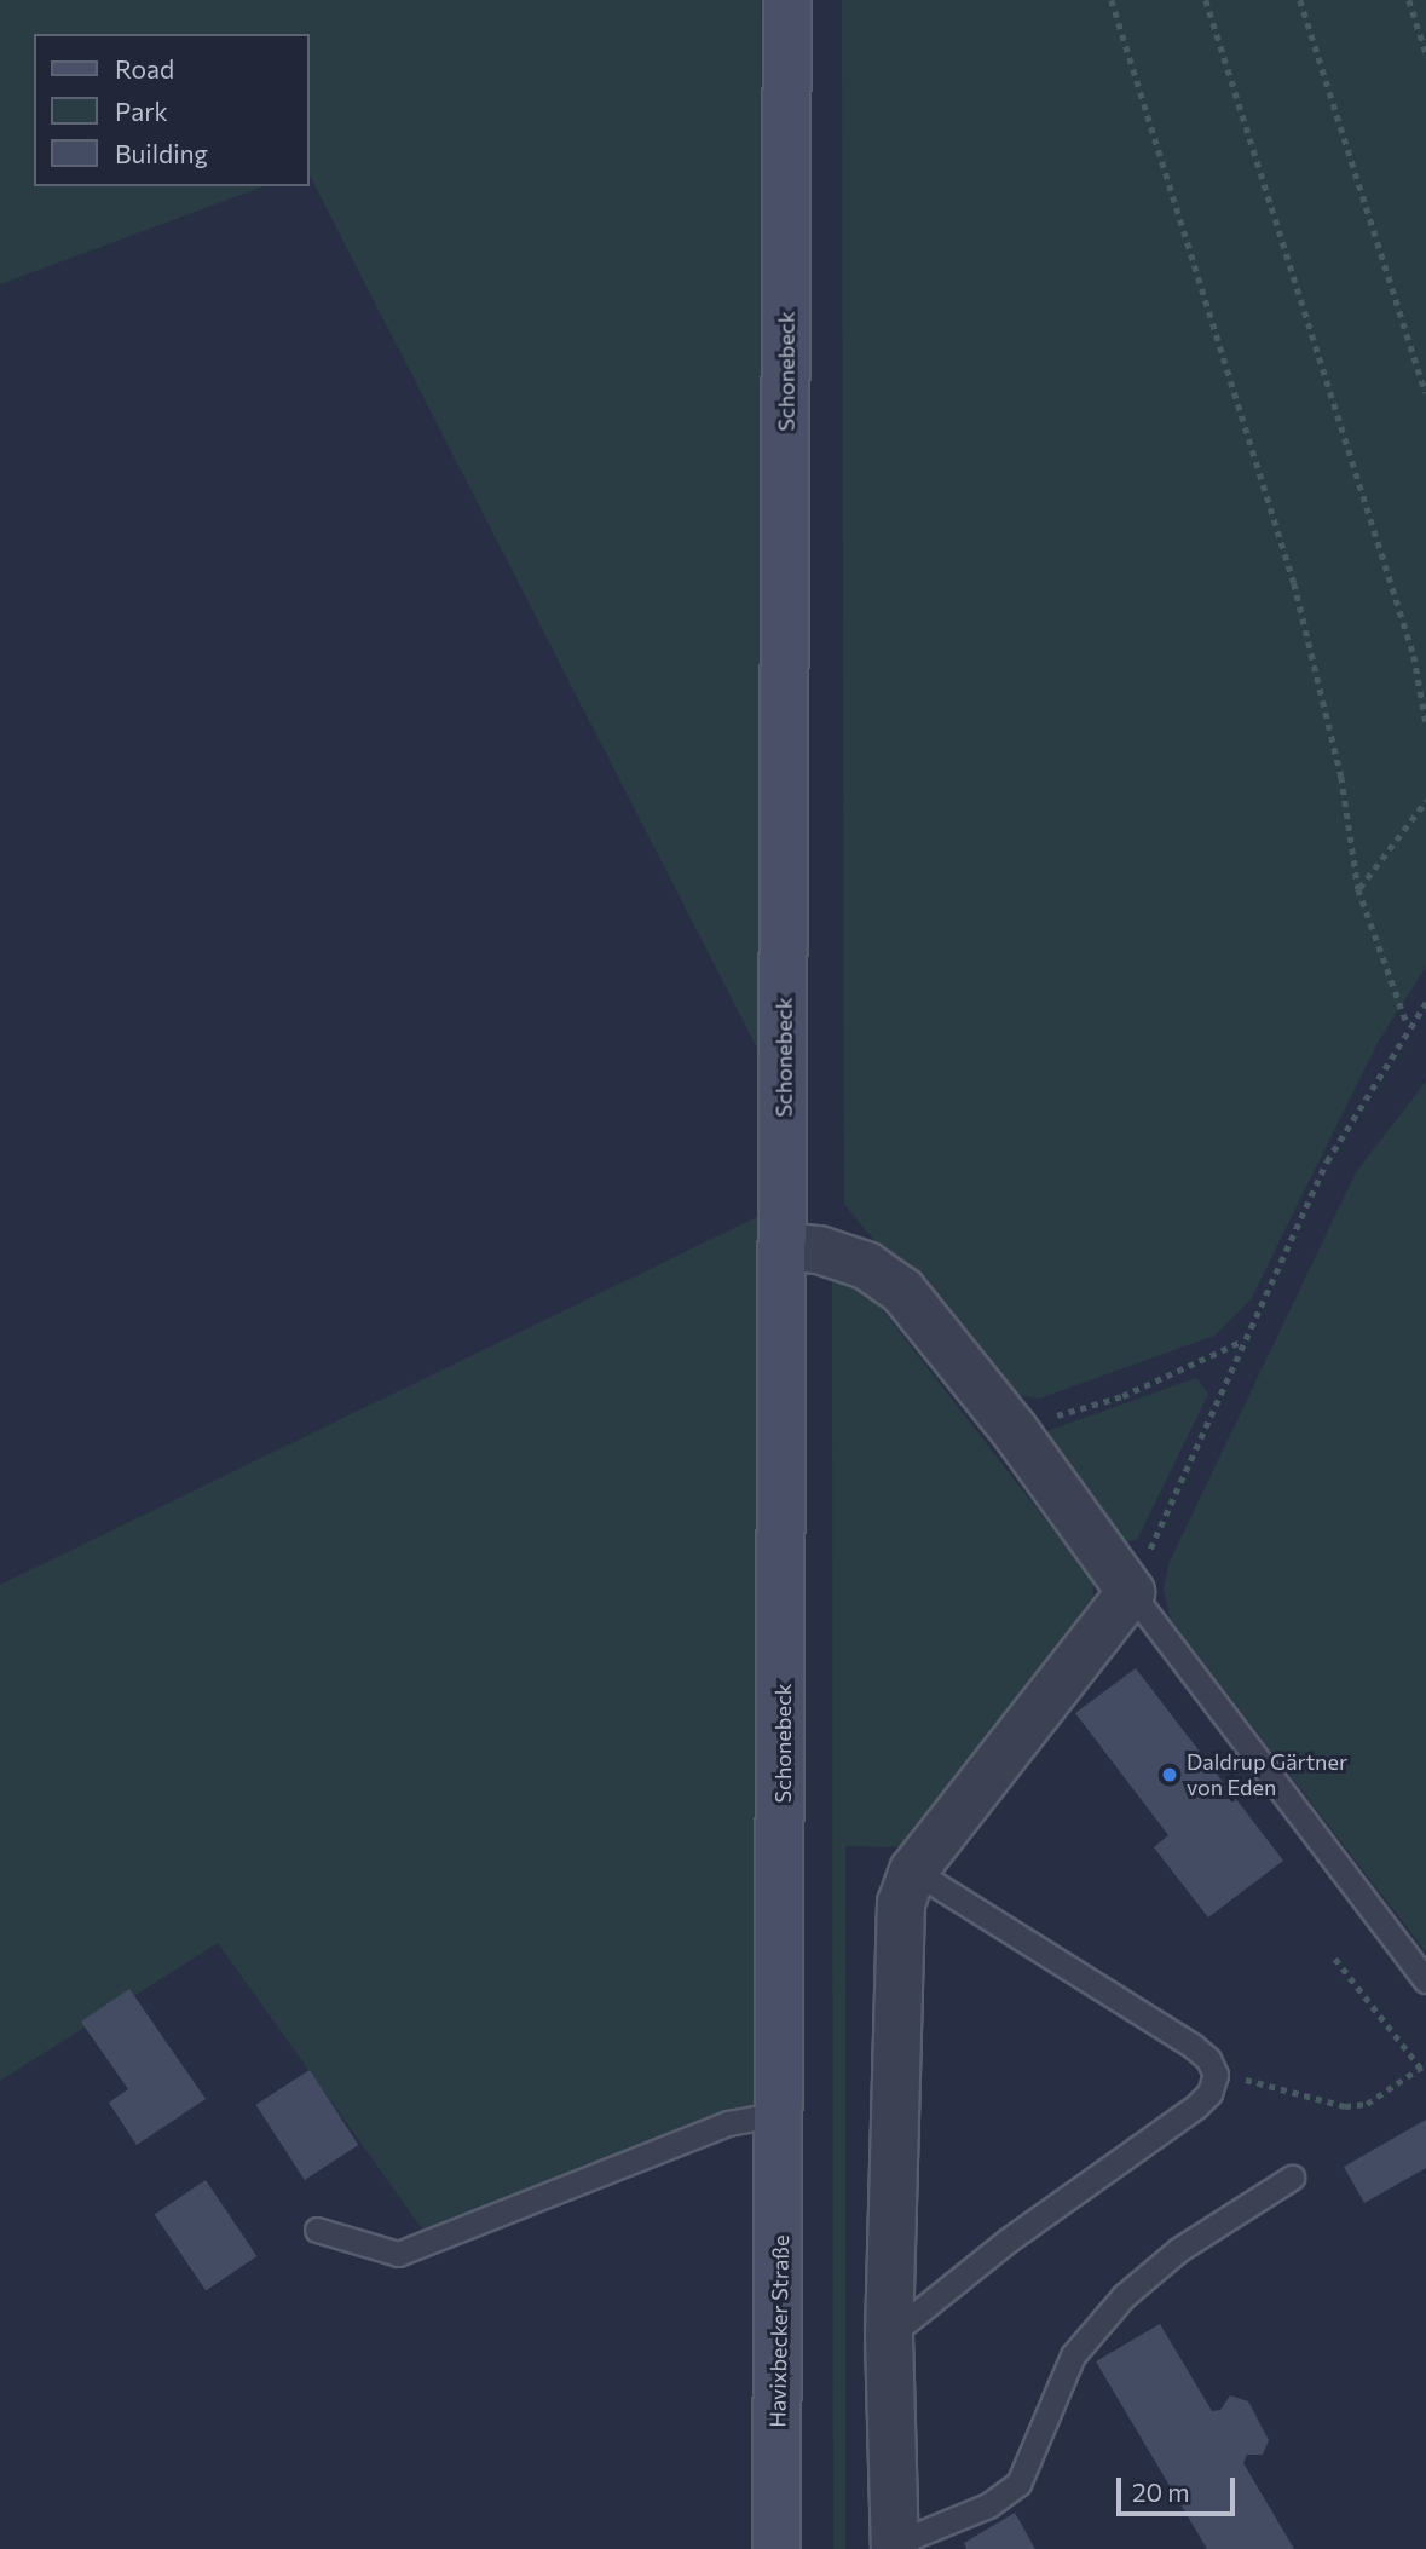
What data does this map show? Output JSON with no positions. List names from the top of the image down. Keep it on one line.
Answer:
{"streets":{"main road":["Schonebeck","Havixbecker Straße"]},"crossings":[["Schonebeck","Havixbecker Straße"]],"places":["Daldrup Gärtner von Eden"],"legend":["Road","Park","Building"],"scale_bar":"20 m"}
